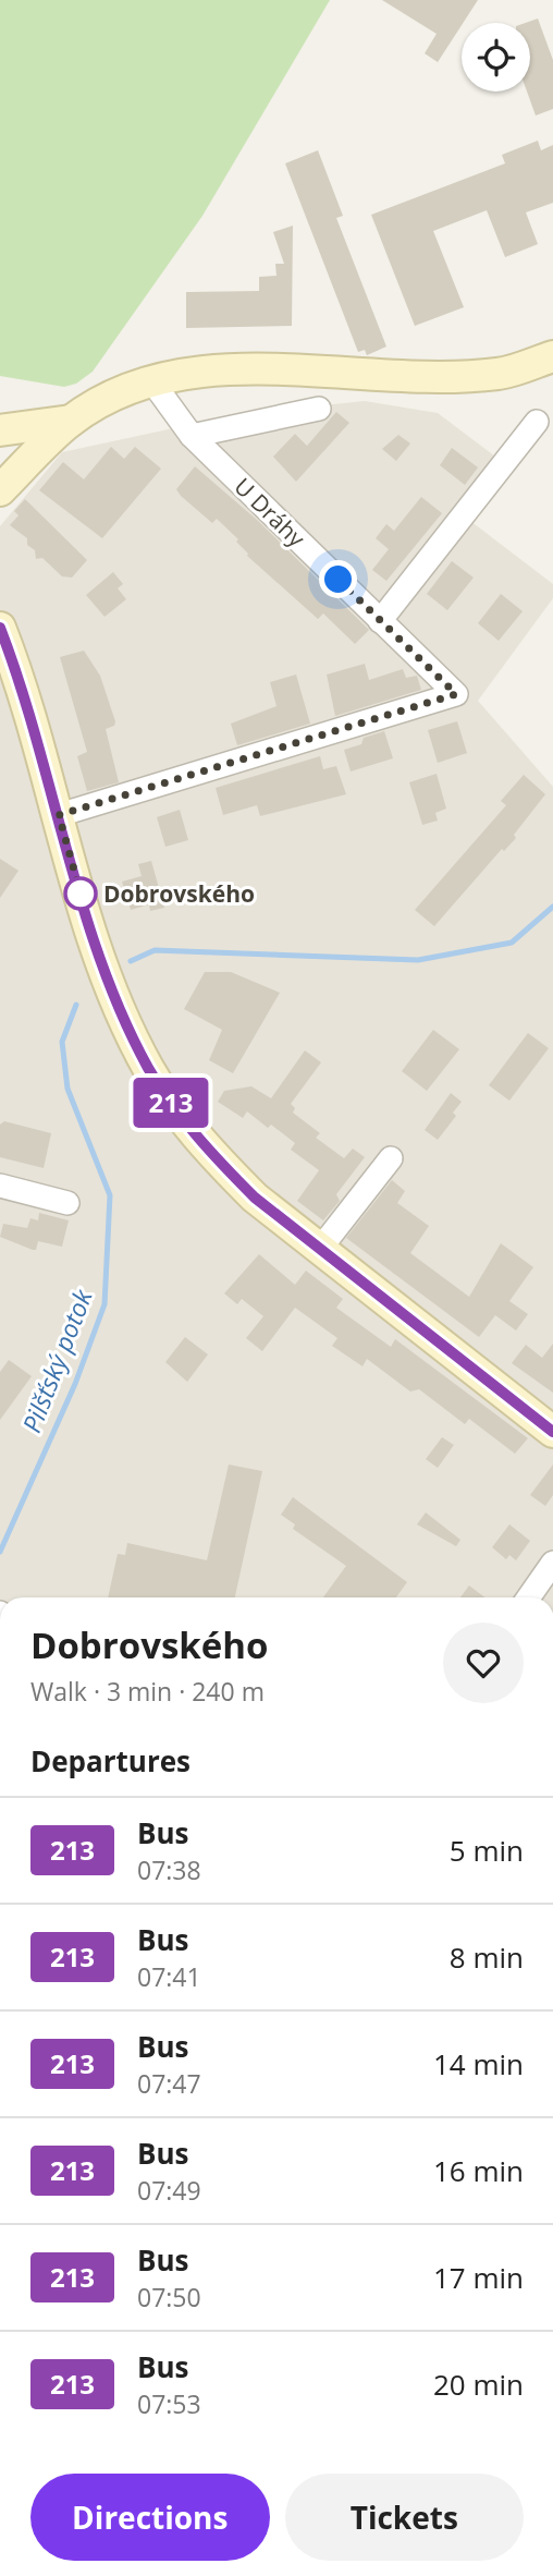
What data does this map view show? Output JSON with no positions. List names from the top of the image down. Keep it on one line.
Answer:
{"streets":{"street":["U Dráhy"]},"water":["Pilšťský potok"],"places":["Dobrovského"],"lines":["bus line 213"],"page":{"on_map":"213","heading":[["Dobrovského","Walk · 3 min · 240 m"],"Departures"],"list":[{"mark":"213","name":"Bus","note":"07:38","value":"5 min"},{"mark":"213","name":"Bus","note":"07:41","value":"8 min"},{"mark":"213","name":"Bus","note":"07:47","value":"14 min"},{"mark":"213","name":"Bus","note":"07:49","value":"16 min"},{"mark":"213","name":"Bus","note":"07:50","value":"17 min"},{"mark":"213","name":"Bus","note":"07:53","value":"20 min"}],"buttons":["Directions","Tickets"]}}
